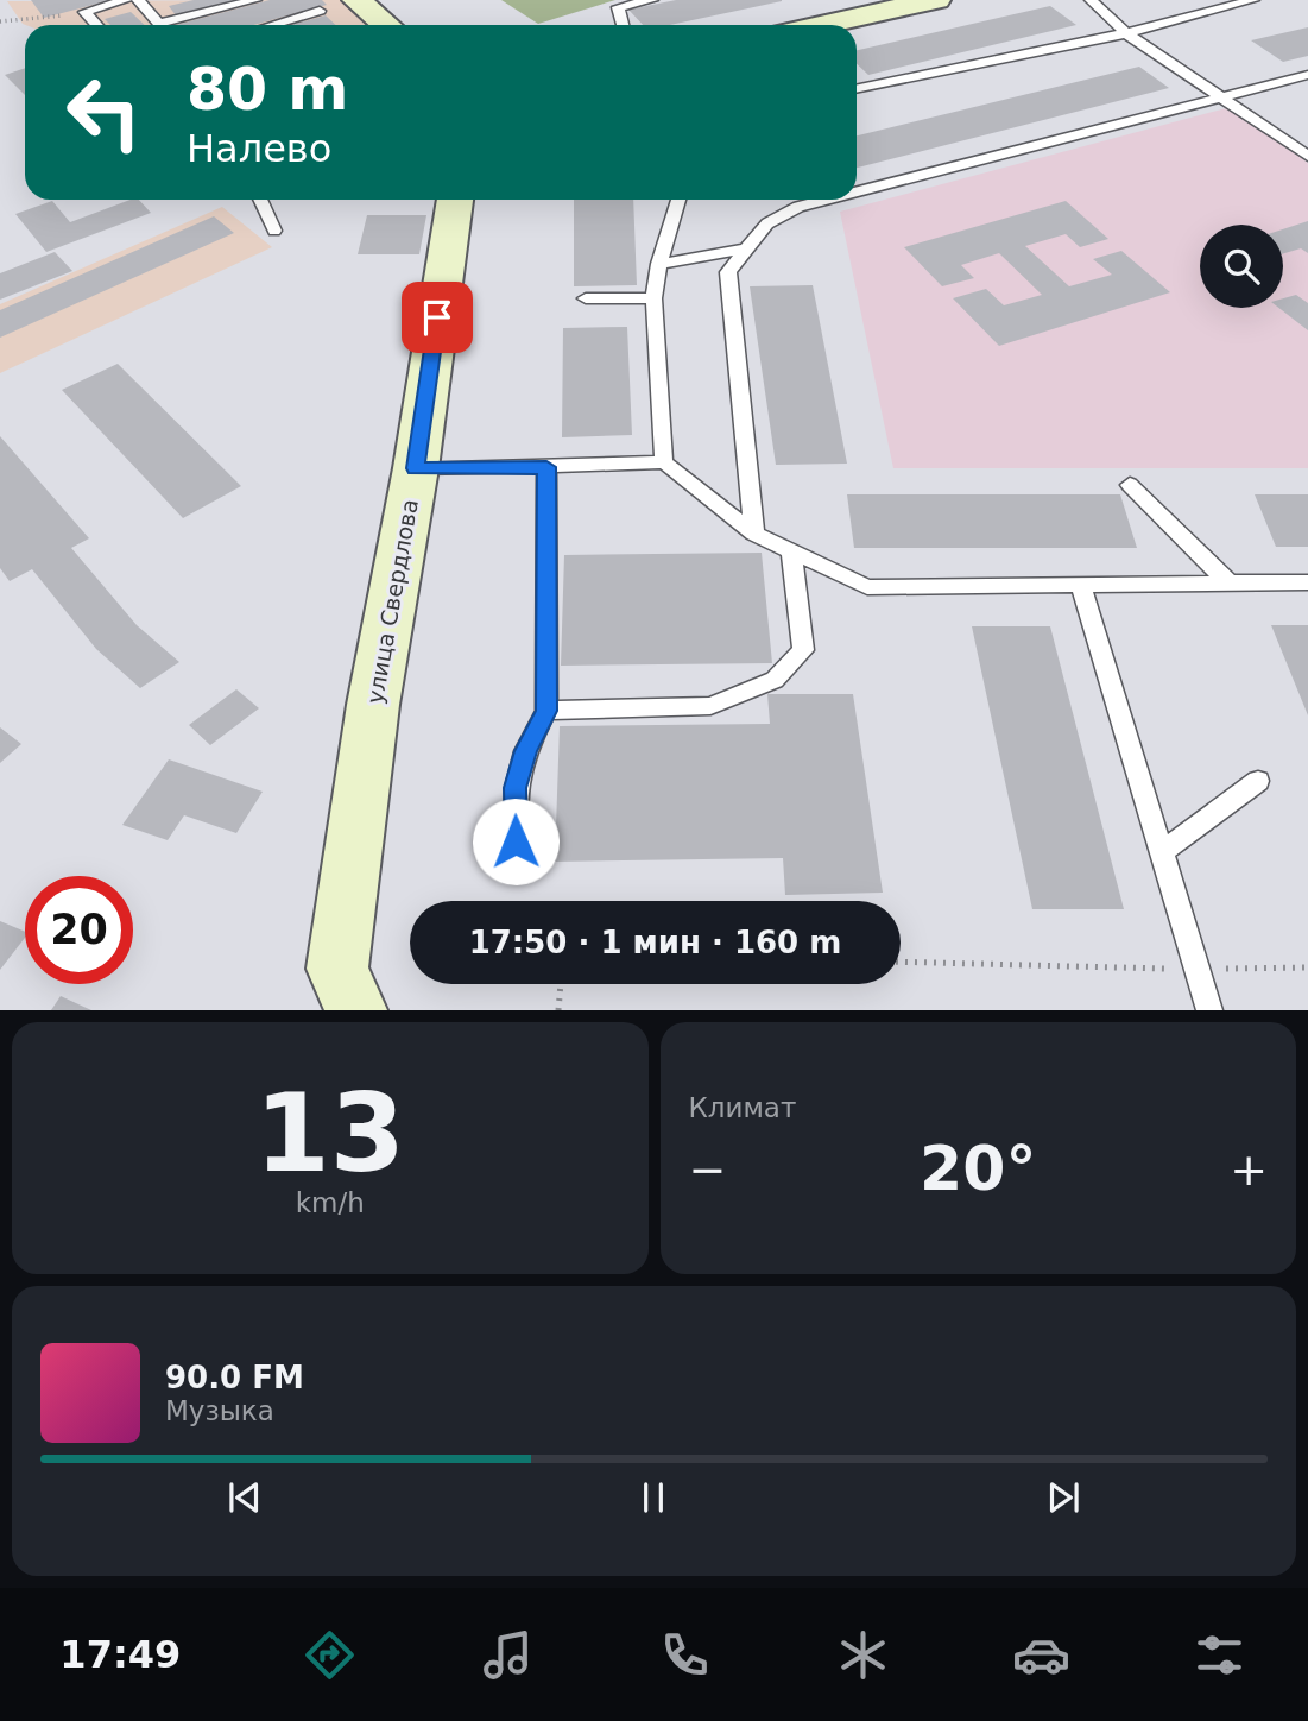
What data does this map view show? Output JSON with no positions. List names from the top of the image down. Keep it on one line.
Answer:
{"streets":{"street":["улица Свердлова"]},"page":{"turn":["80 m","Налево"],"limit":"20","trip":"17:50 · 1 мин · 160 m","tile":[["13","km/h"],"Климат"],"heat":["−","20°","+"],"song":["90.0 FM","Музыка"],"tabs":"17:49"}}
